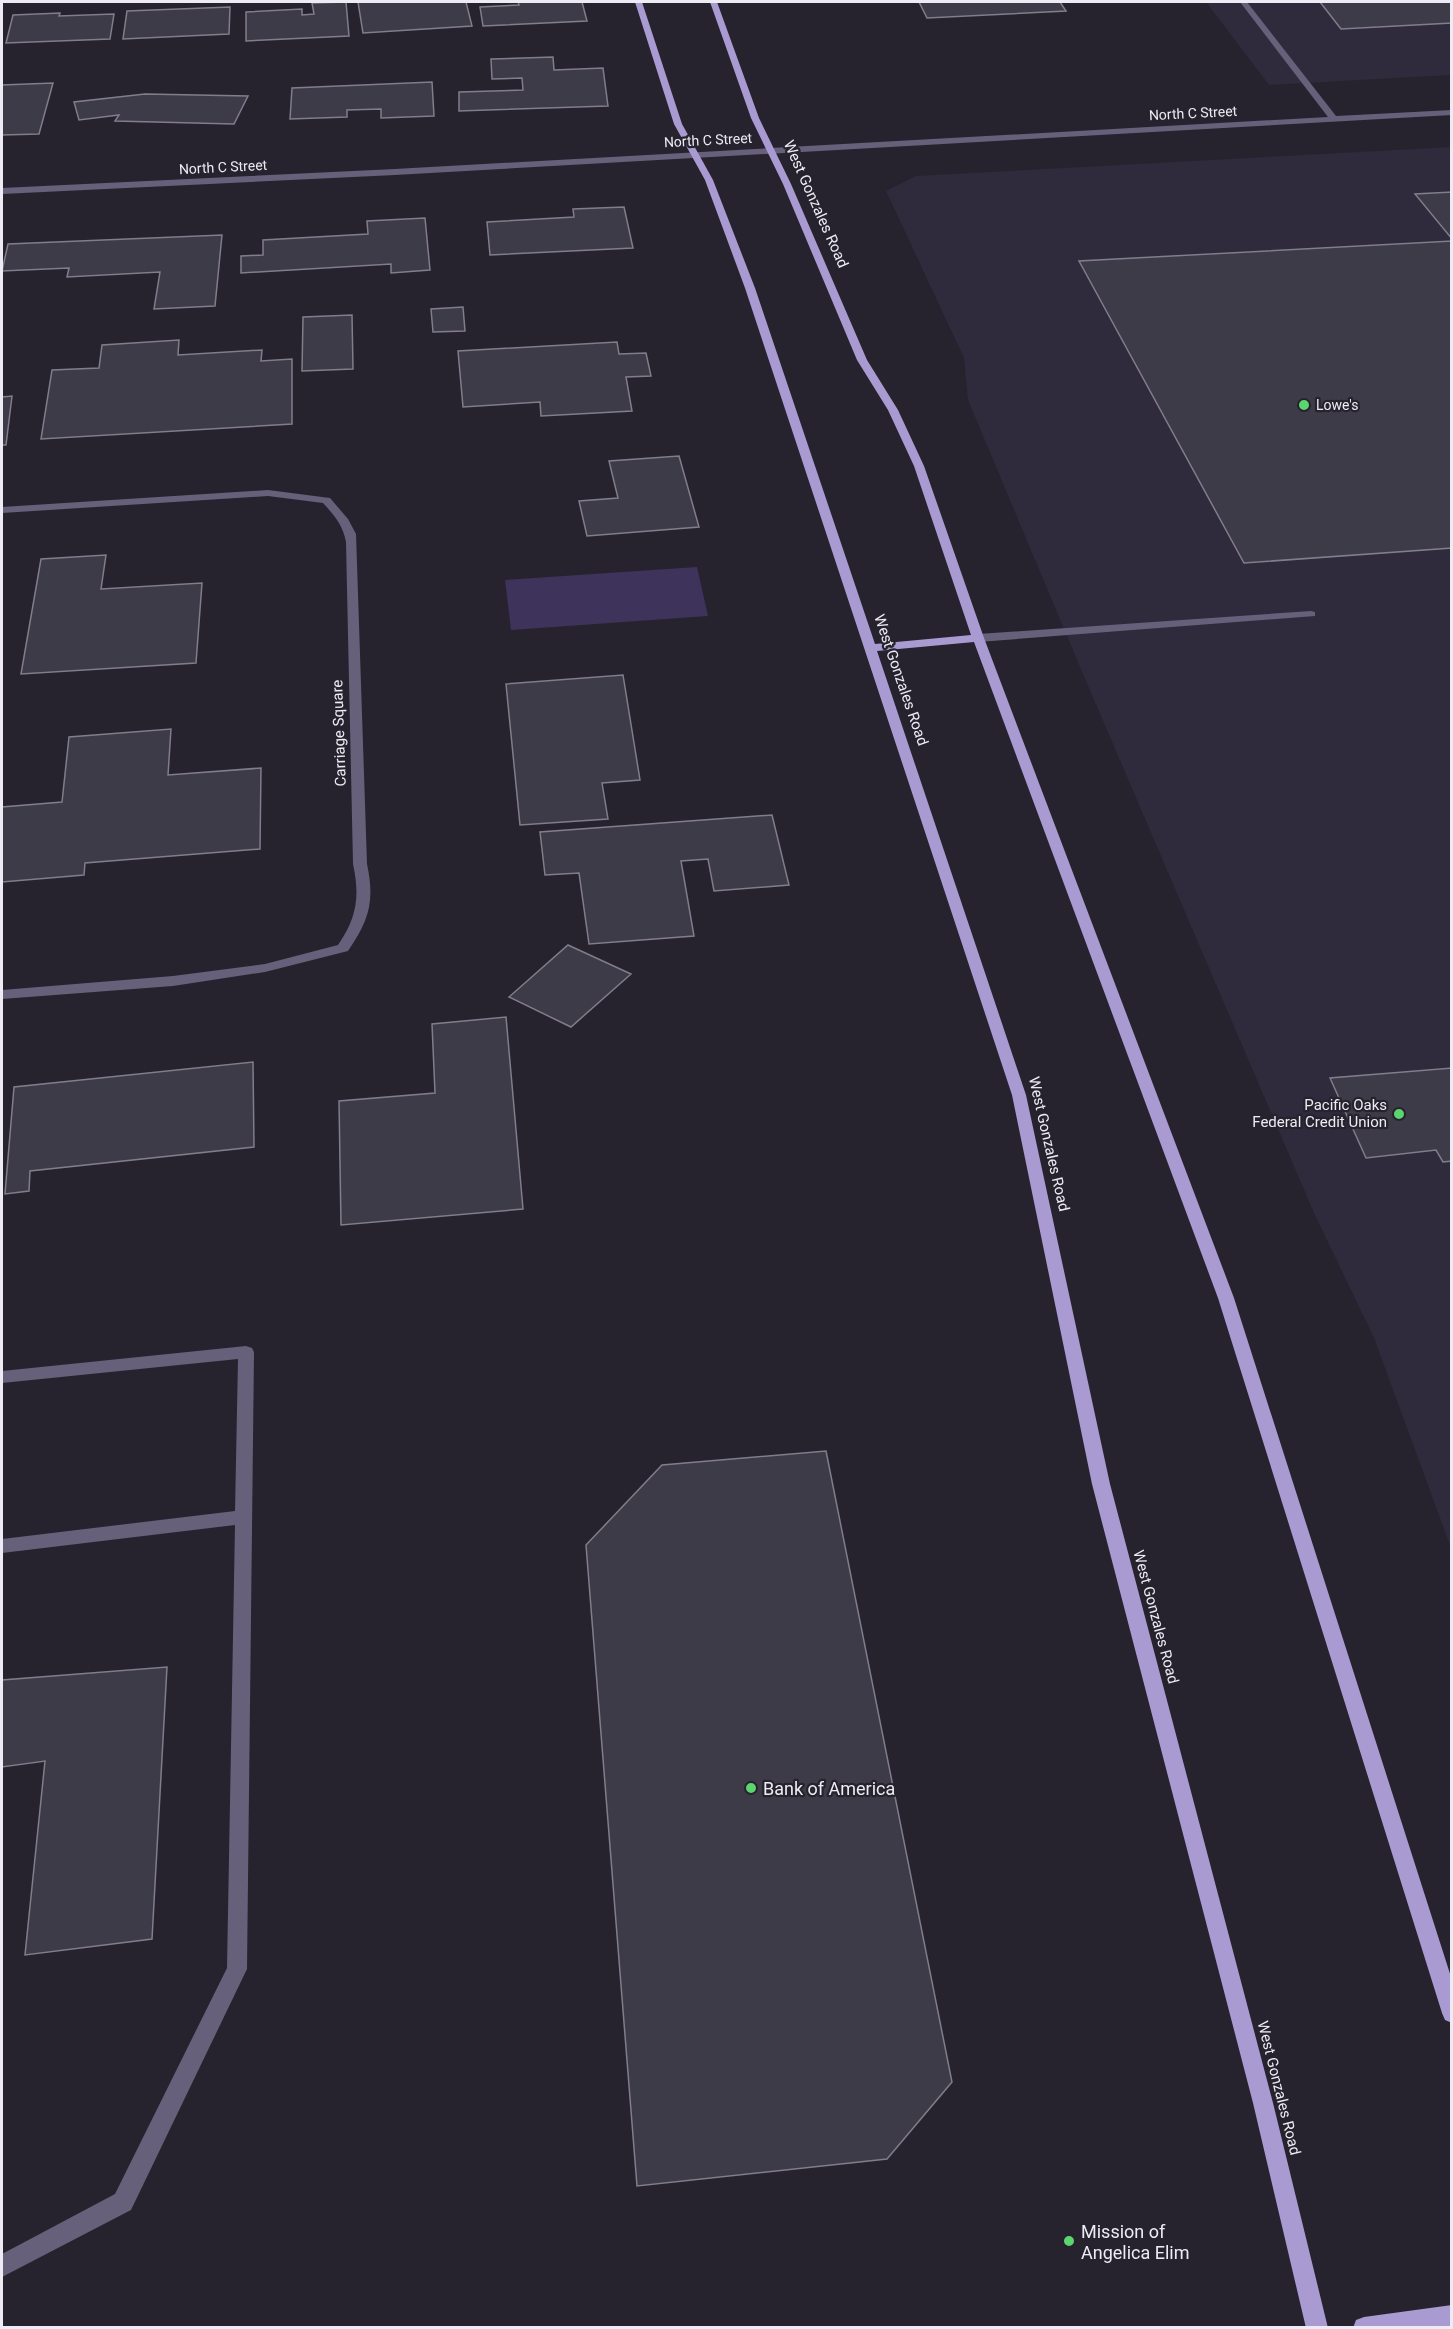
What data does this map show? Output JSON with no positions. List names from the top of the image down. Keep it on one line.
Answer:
{"streets":{"main road":["West Gonzales Road"],"street":["North C Street","Carriage Square"]},"crossings":[["North C Street","West Gonzales Road"]],"places":["Lowe's","Pacific Oaks Federal Credit Union","Bank of America","Mission of Angelica Elim"]}
